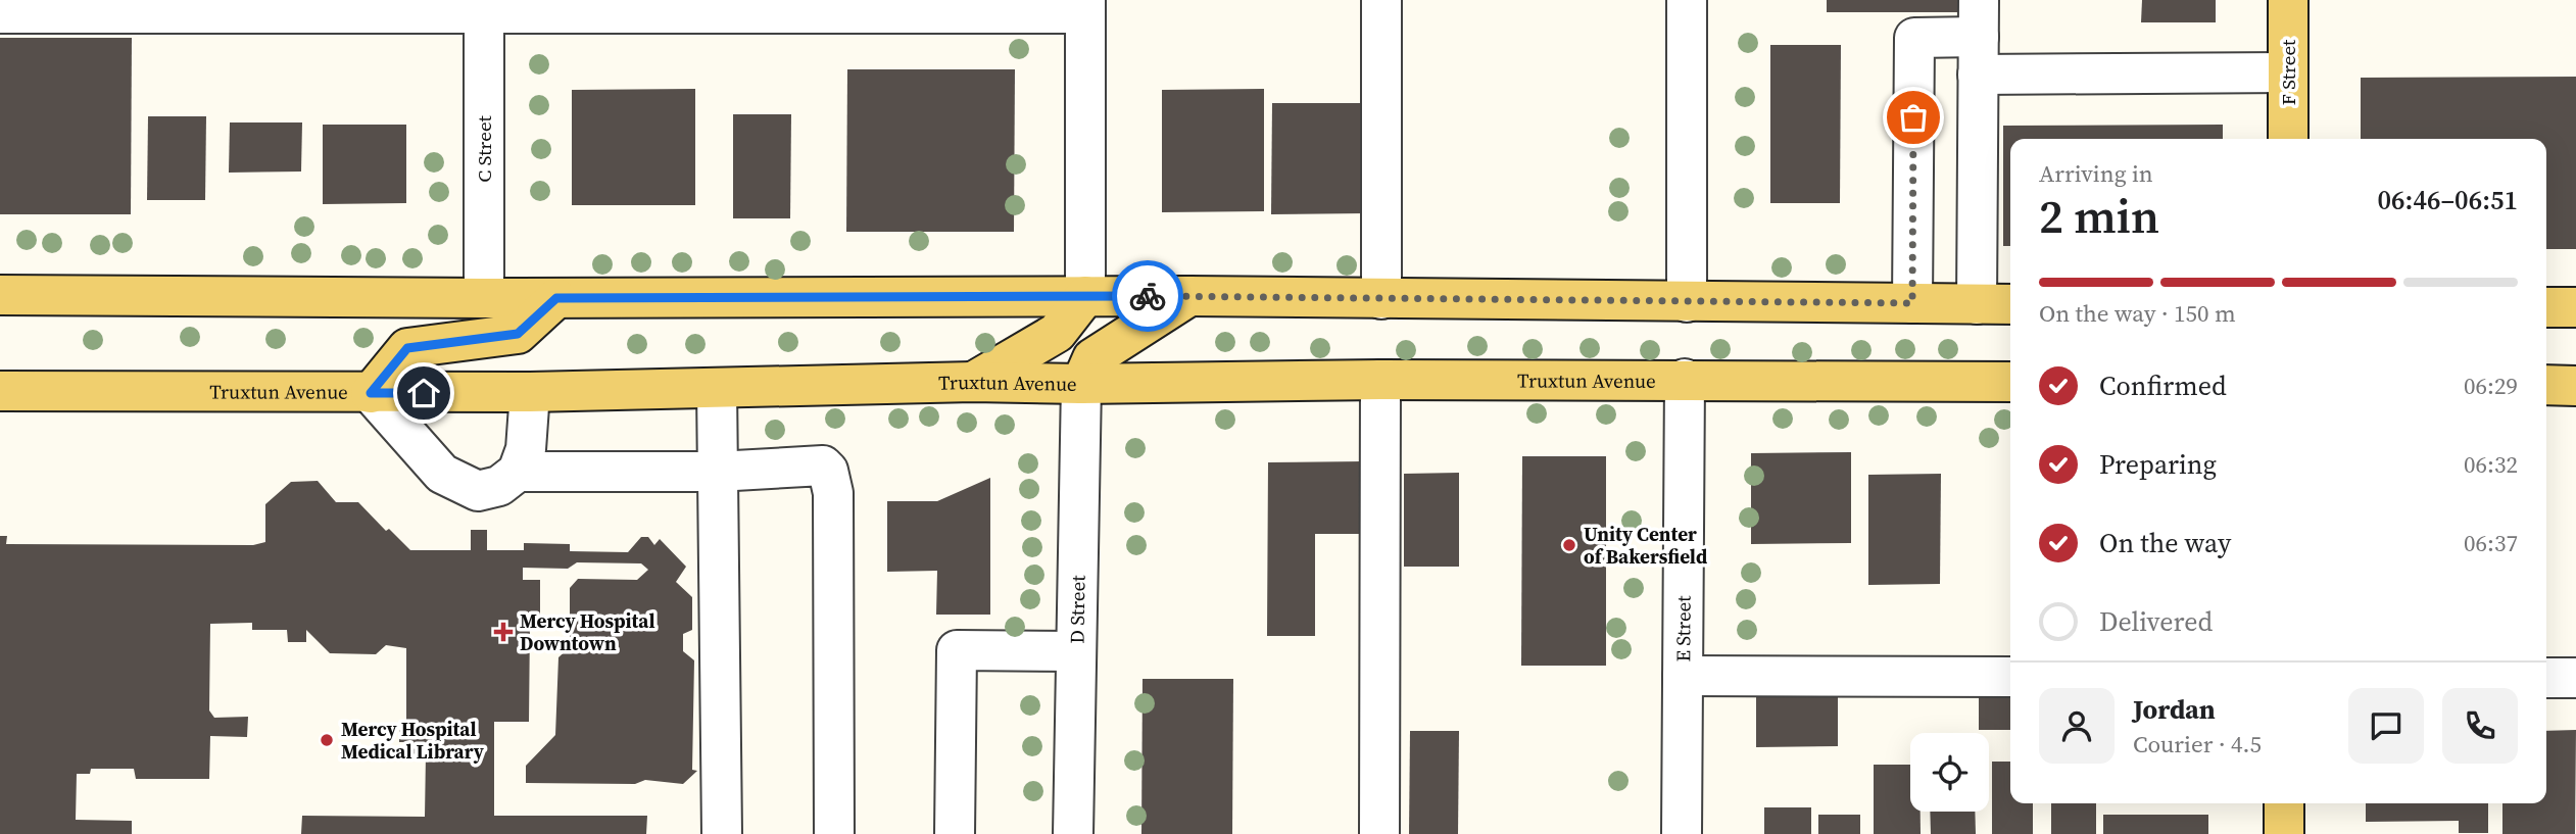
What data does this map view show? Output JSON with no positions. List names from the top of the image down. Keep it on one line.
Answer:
{"streets":{"main road":["F Street","Truxtun Avenue"],"street":["C Street","D Street","E Street"]},"crossings":[["Truxtun Avenue","D Street"],["Truxtun Avenue","E Street"]],"places":{"other":["Unity Center of Bakersfield","Mercy Hospital Medical Library"],"health":["Mercy Hospital Downtown"]},"page":{"heading":["2 min","Arriving in","06:46–06:51"],"panel":["Jordan","Courier · 4.5"],"bar":"On the way · 150 m","list":[["Confirmed","06:29"],["Preparing","06:32"],["On the way","06:37"],"Delivered"]}}
